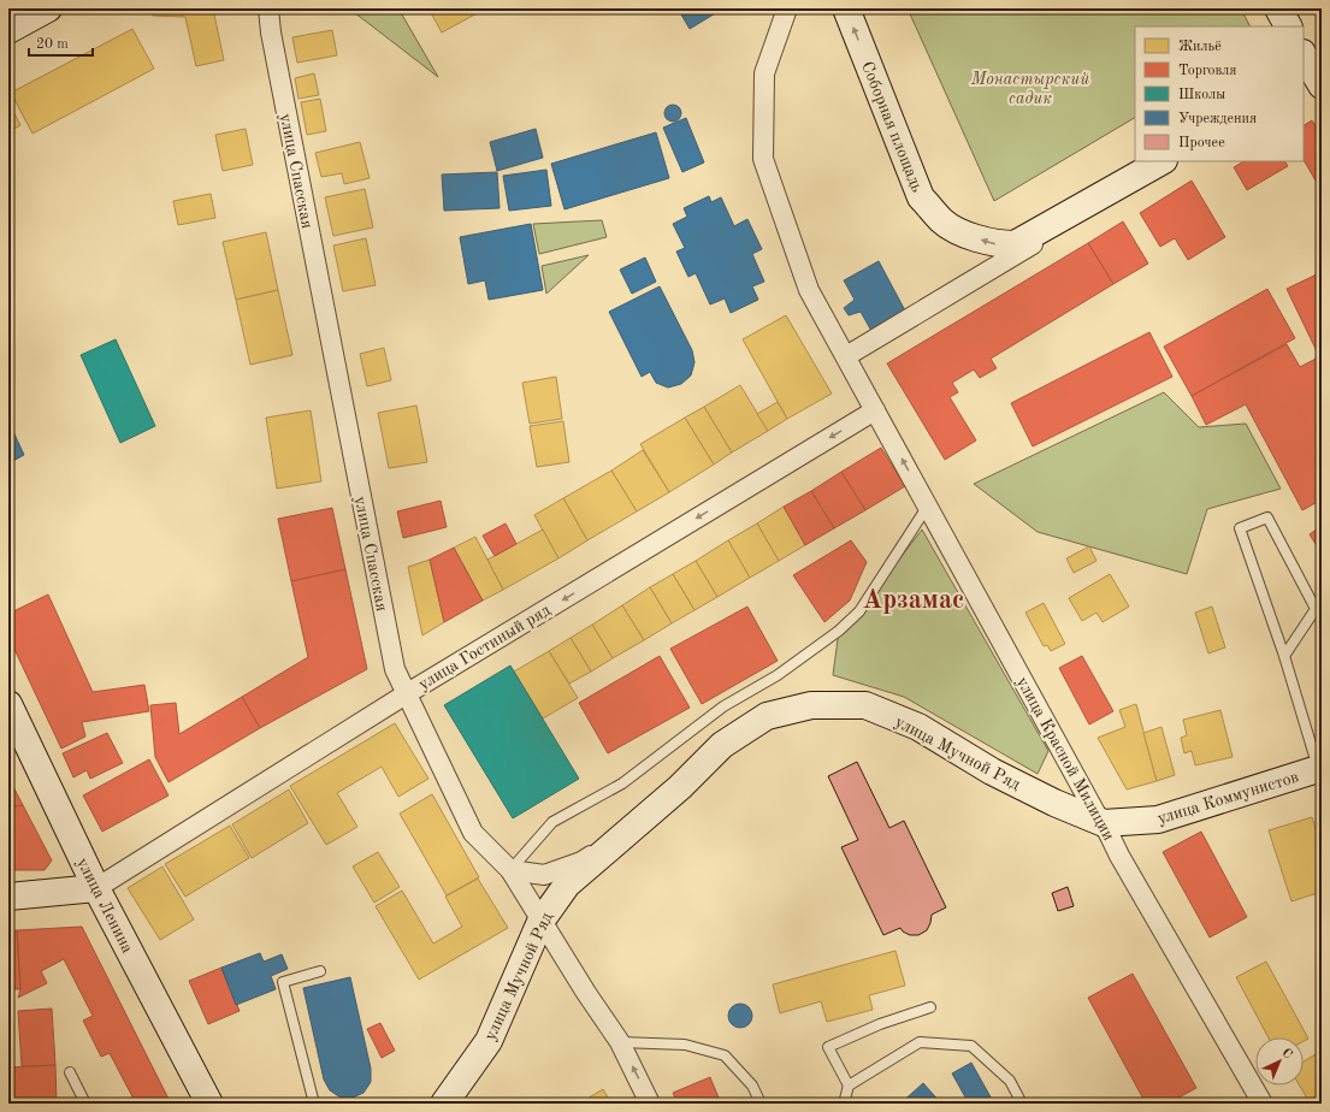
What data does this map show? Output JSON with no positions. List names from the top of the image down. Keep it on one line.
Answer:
{"streets":{"street":["Соборная площадь","улица Спасская","улица Гостиный ряд","улица Мучной Ряд","улица Красной Милиции","улица Коммунистов","улица Ленина"]},"crossings":[["улица Спасская","улица Гостиный ряд"],["улица Спасская","улица Мучной Ряд"],["улица Гостиный ряд","улица Красной Милиции"],["улица Гостиный ряд","улица Ленина"],["улица Мучной Ряд","улица Красной Милиции"],["улица Мучной Ряд","улица Коммунистов"],["улица Красной Милиции","улица Коммунистов"]],"one_way":["улица Гостиный ряд"],"districts":["Арзамас"],"parks":["Монастырский садик"],"legend":["Жильё","Торговля","Школы","Учреждения","Прочее"],"scale_bar":"20 m","north":"top right"}
